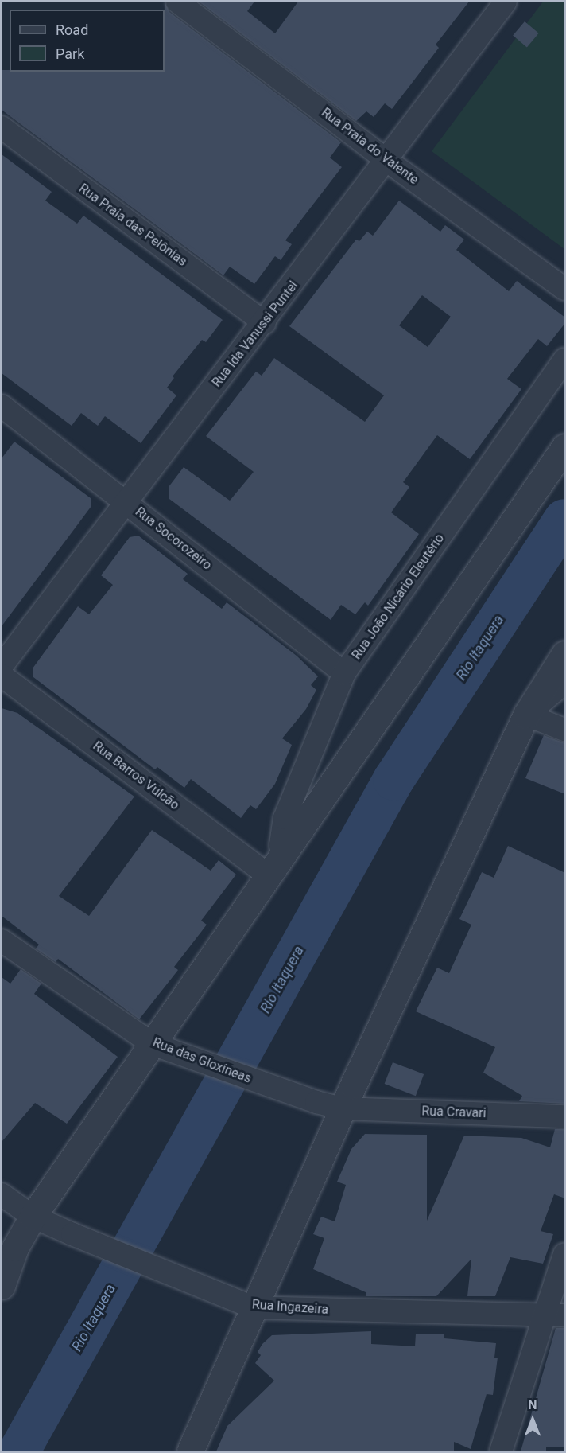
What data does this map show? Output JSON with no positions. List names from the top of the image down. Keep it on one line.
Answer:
{"streets":{"street":["Rua Praia do Valente","Rua Praia das Pelônias","Rua Ida Vanussi Puntel","Rua Socorozeiro","Rua João Nicário Eleutério","Rua Barros Vulcão","Rua das Gloxíneas","Rua Cravari","Rua Ingazeira"]},"crossings":[["Rua Praia do Valente","Rua Ida Vanussi Puntel"],["Rua Praia das Pelônias","Rua Ida Vanussi Puntel"],["Rua Ida Vanussi Puntel","Rua Socorozeiro"],["Rua Socorozeiro","Rua João Nicário Eleutério"],["Rua João Nicário Eleutério","Rua Barros Vulcão"],["Rua das Gloxíneas","Rua Cravari"]],"water":["Rio Itaquera"],"legend":["Road","Park"],"north":"top"}
